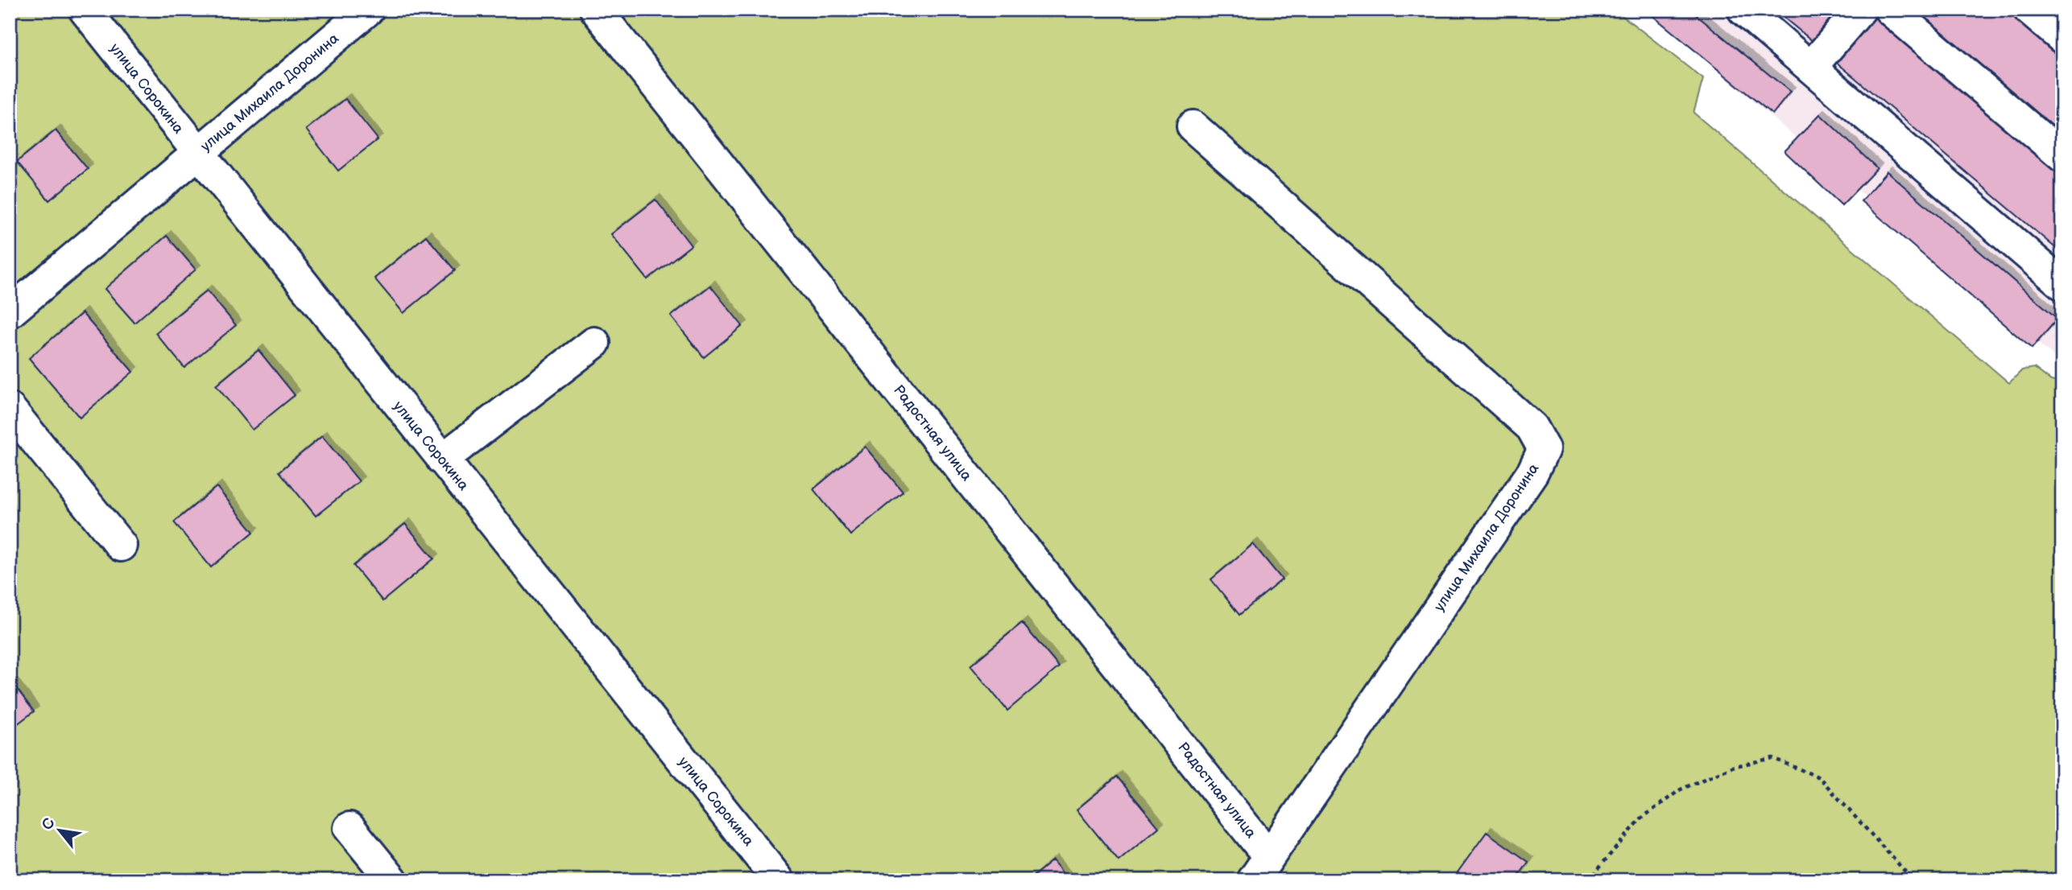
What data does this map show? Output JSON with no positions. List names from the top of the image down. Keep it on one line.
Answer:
{"streets":{"street":["улица Сорокина","улица Михаила Доронина","Радостная улица"]},"crossings":[["улица Сорокина","улица Михаила Доронина"],["улица Михаила Доронина","Радостная улица"]],"north":"top left"}
